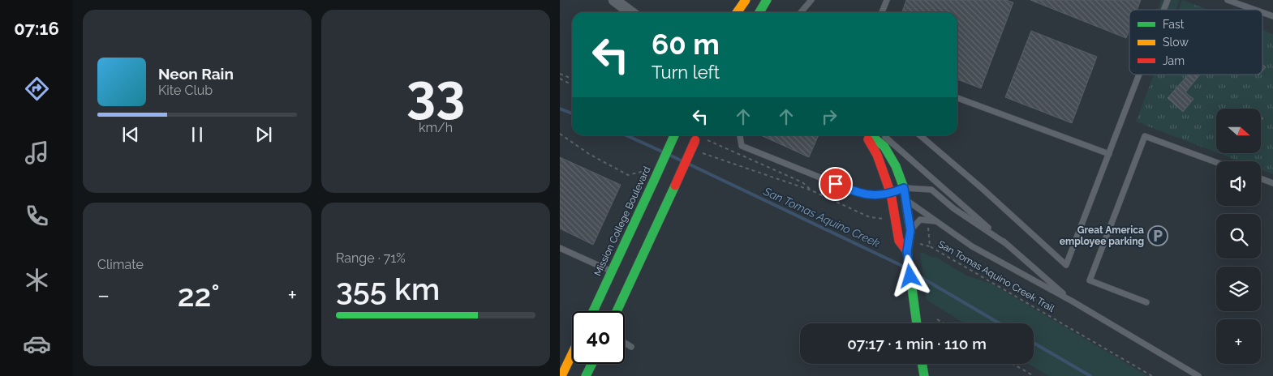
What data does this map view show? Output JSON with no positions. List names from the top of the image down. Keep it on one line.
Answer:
{"streets":{"main road":["Mission College Boulevard"],"path":["San Tomas Aquino Creek Trail"]},"water":["San Tomas Aquino Creek"],"places":{"parking":["Great America employee parking"]},"legend":["Fast","Slow","Jam"],"north":"right","page":{"tabs":"07:16","tile":[["33","km/h"],"Climate",["Range · 71%","355 km"]],"turn":["60 m","Turn left"],"song":["Neon Rain","Kite Club"],"map_buttons":"+","heat":["−","22°","+"],"limit":"40","trip":"07:17 · 1 min · 110 m"}}
